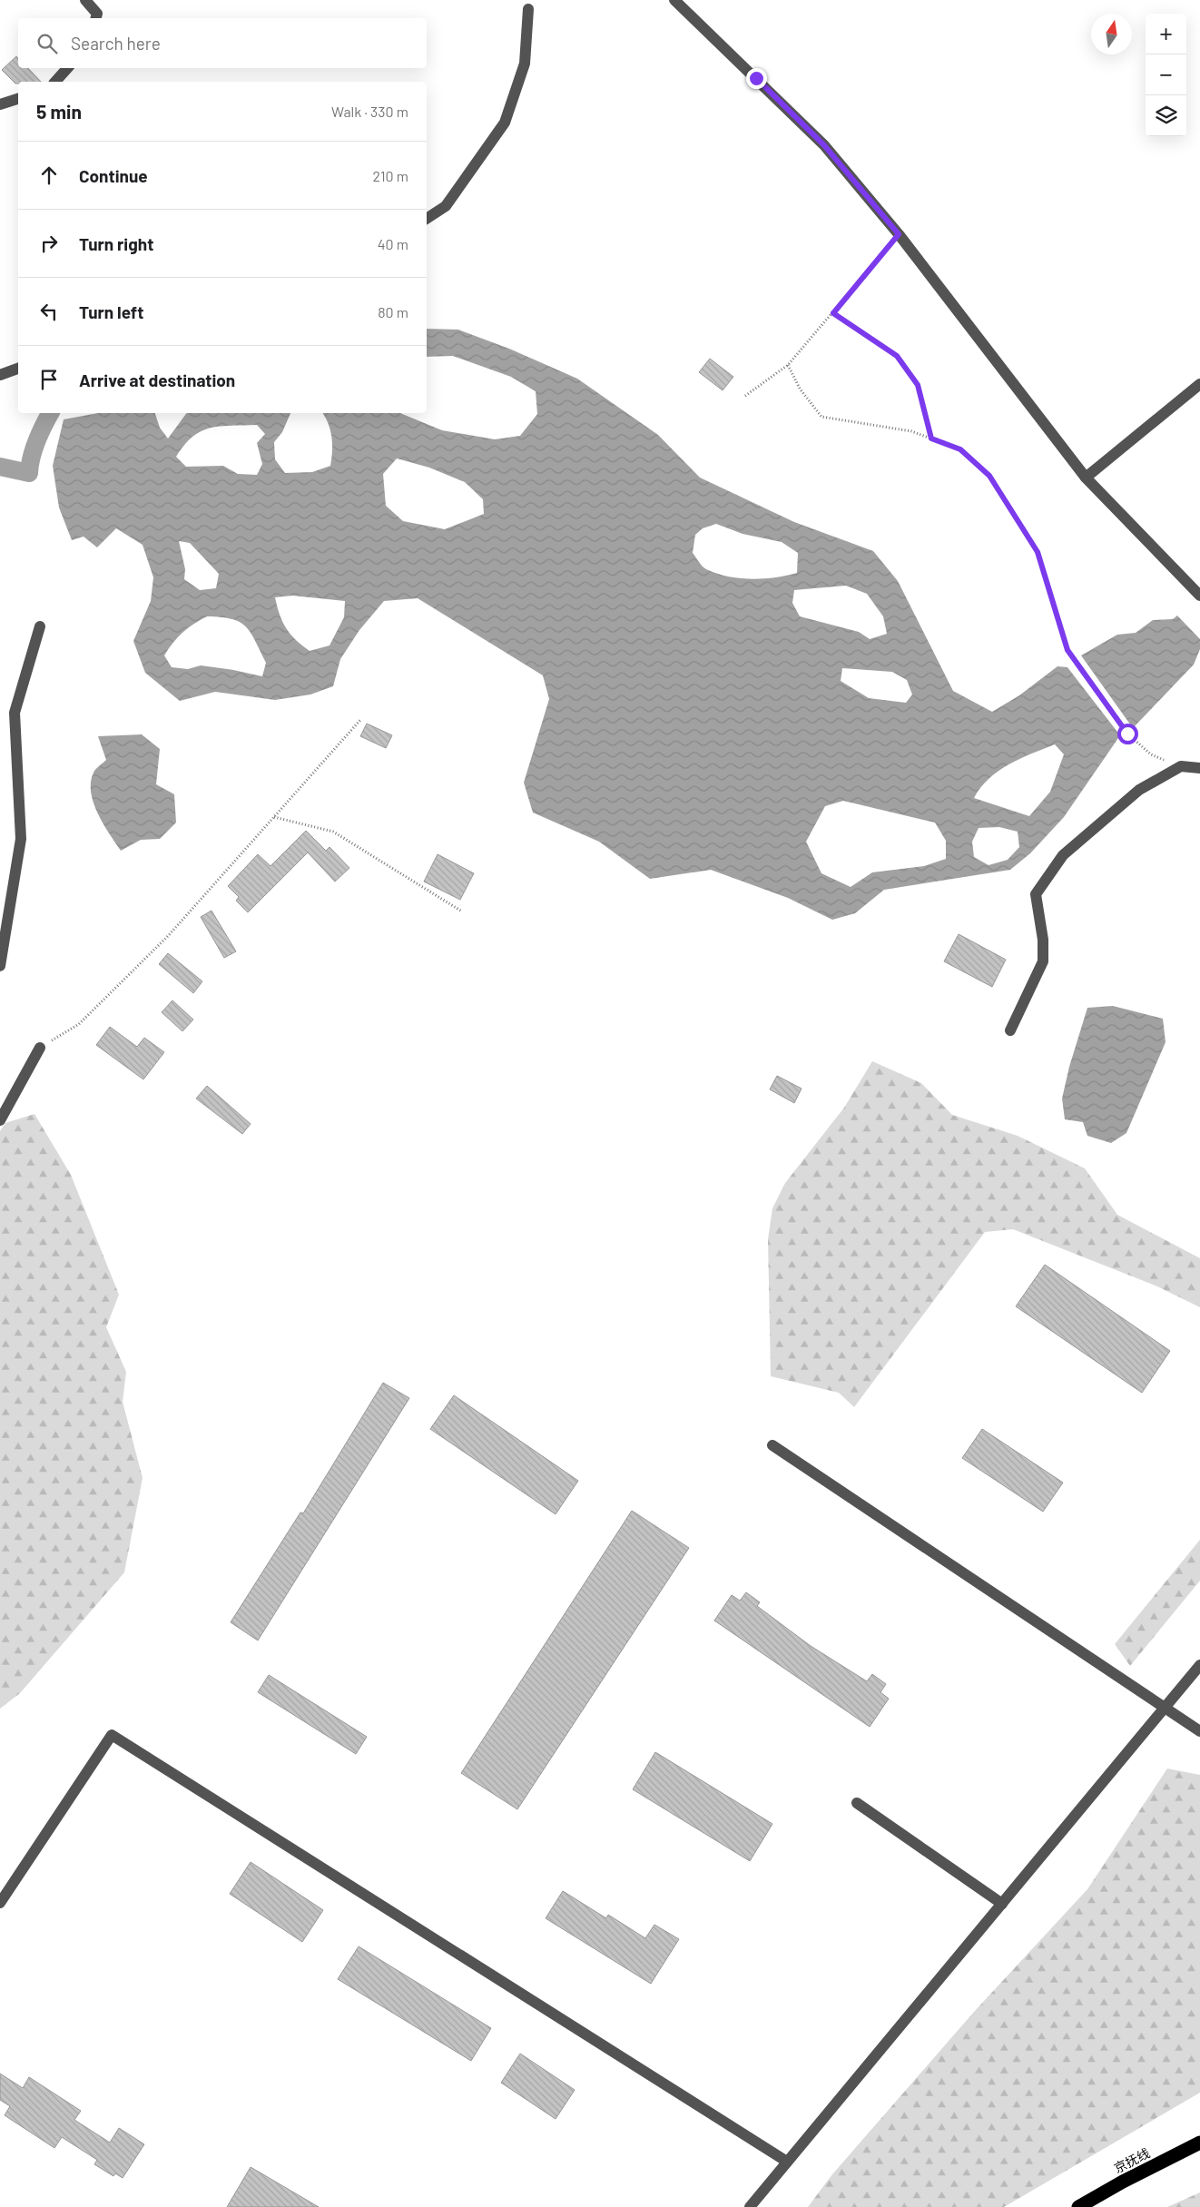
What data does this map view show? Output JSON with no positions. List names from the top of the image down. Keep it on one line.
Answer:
{"streets":{"highway":["京抚线"]},"north":"top","page":{"map_buttons":["+","−"],"search":"Search here","heading":["5 min","Walk · 330 m"],"list":[["Continue","210 m"],["Turn right","40 m"],["Turn left","80 m"],"Arrive at destination"]}}
